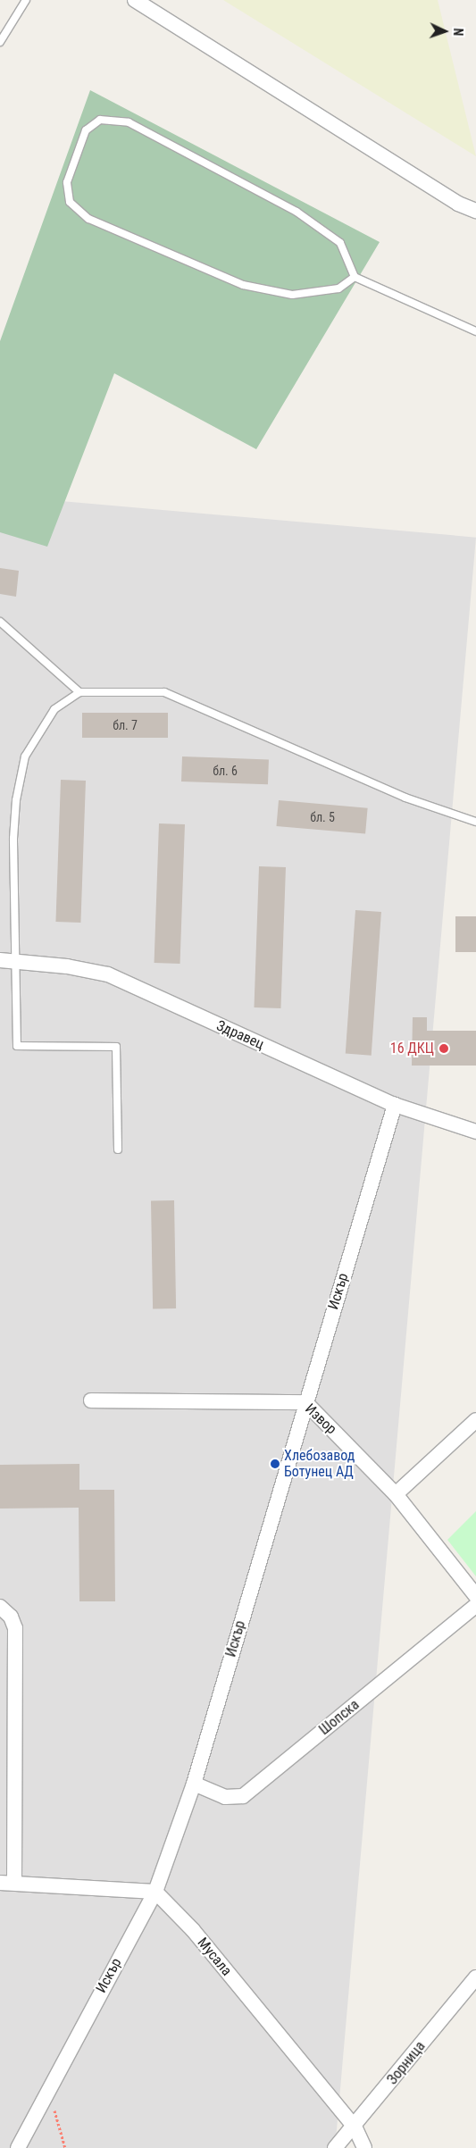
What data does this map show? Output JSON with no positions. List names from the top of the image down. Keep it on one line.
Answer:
{"streets":{"street":["Здравец","Искър","Извор","Шопска","Мусала","Зорница"]},"crossings":[["Здравец","Искър"],["Искър","Извор"],["Искър","Шопска"],["Искър","Мусала"],["Мусала","Зорница"]],"places":["16 ДКЦ","Хлебозавод Ботунец АД"],"house_numbers":["бл. 7","бл. 6","бл. 5"],"north":"right"}
